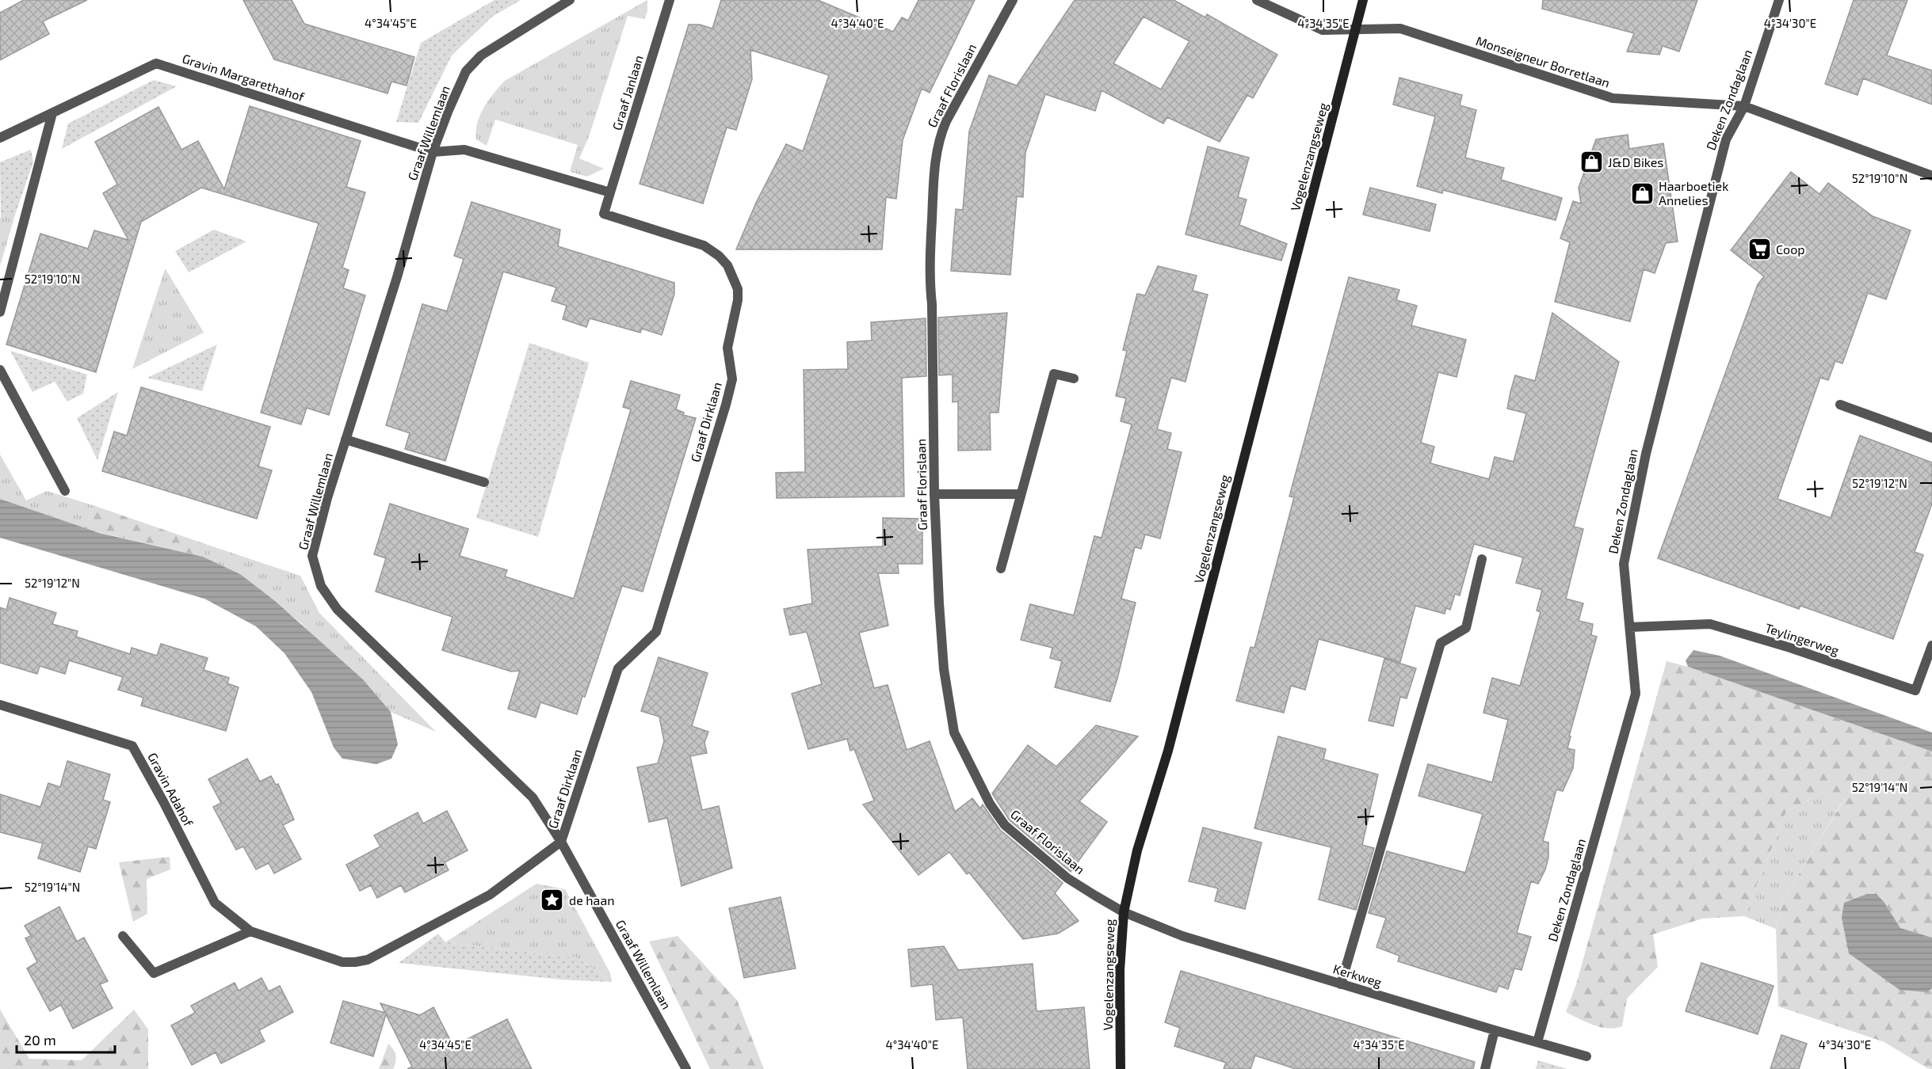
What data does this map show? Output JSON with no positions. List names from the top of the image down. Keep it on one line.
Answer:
{"streets":{"main road":["Vogelenzangseweg"],"street":["Monseigneur Borretlaan","Gravin Margarethahof","Graaf Florislaan","Graaf Janlaan","Deken Zondaglaan","Graaf Willemlaan","Graaf Dirklaan","Teylingerweg","Gravin Adahof","Kerkweg"]},"crossings":[["Monseigneur Borretlaan","Deken Zondaglaan"],["Monseigneur Borretlaan","Vogelenzangseweg"],["Gravin Margarethahof","Graaf Willemlaan"],["Graaf Florislaan","Vogelenzangseweg"],["Graaf Florislaan","Kerkweg"],["Graaf Janlaan","Graaf Dirklaan"],["Deken Zondaglaan","Teylingerweg"],["Deken Zondaglaan","Kerkweg"],["Graaf Willemlaan","Graaf Dirklaan"],["Graaf Willemlaan","Gravin Adahof"],["Vogelenzangseweg","Kerkweg"],["Graaf Dirklaan","Gravin Adahof"]],"places":{"shop":["J&D Bikes","Haarboetiek Annelies"],"supermarket":["Coop"],"place":["de haan"]},"scale_bar":"20 m","coordinates":["4°34'45\"E","4°34'40\"E","4°34'35\"E","4°34'30\"E","52°19'10\"N","52°19'12\"N","52°19'14\"N"]}
